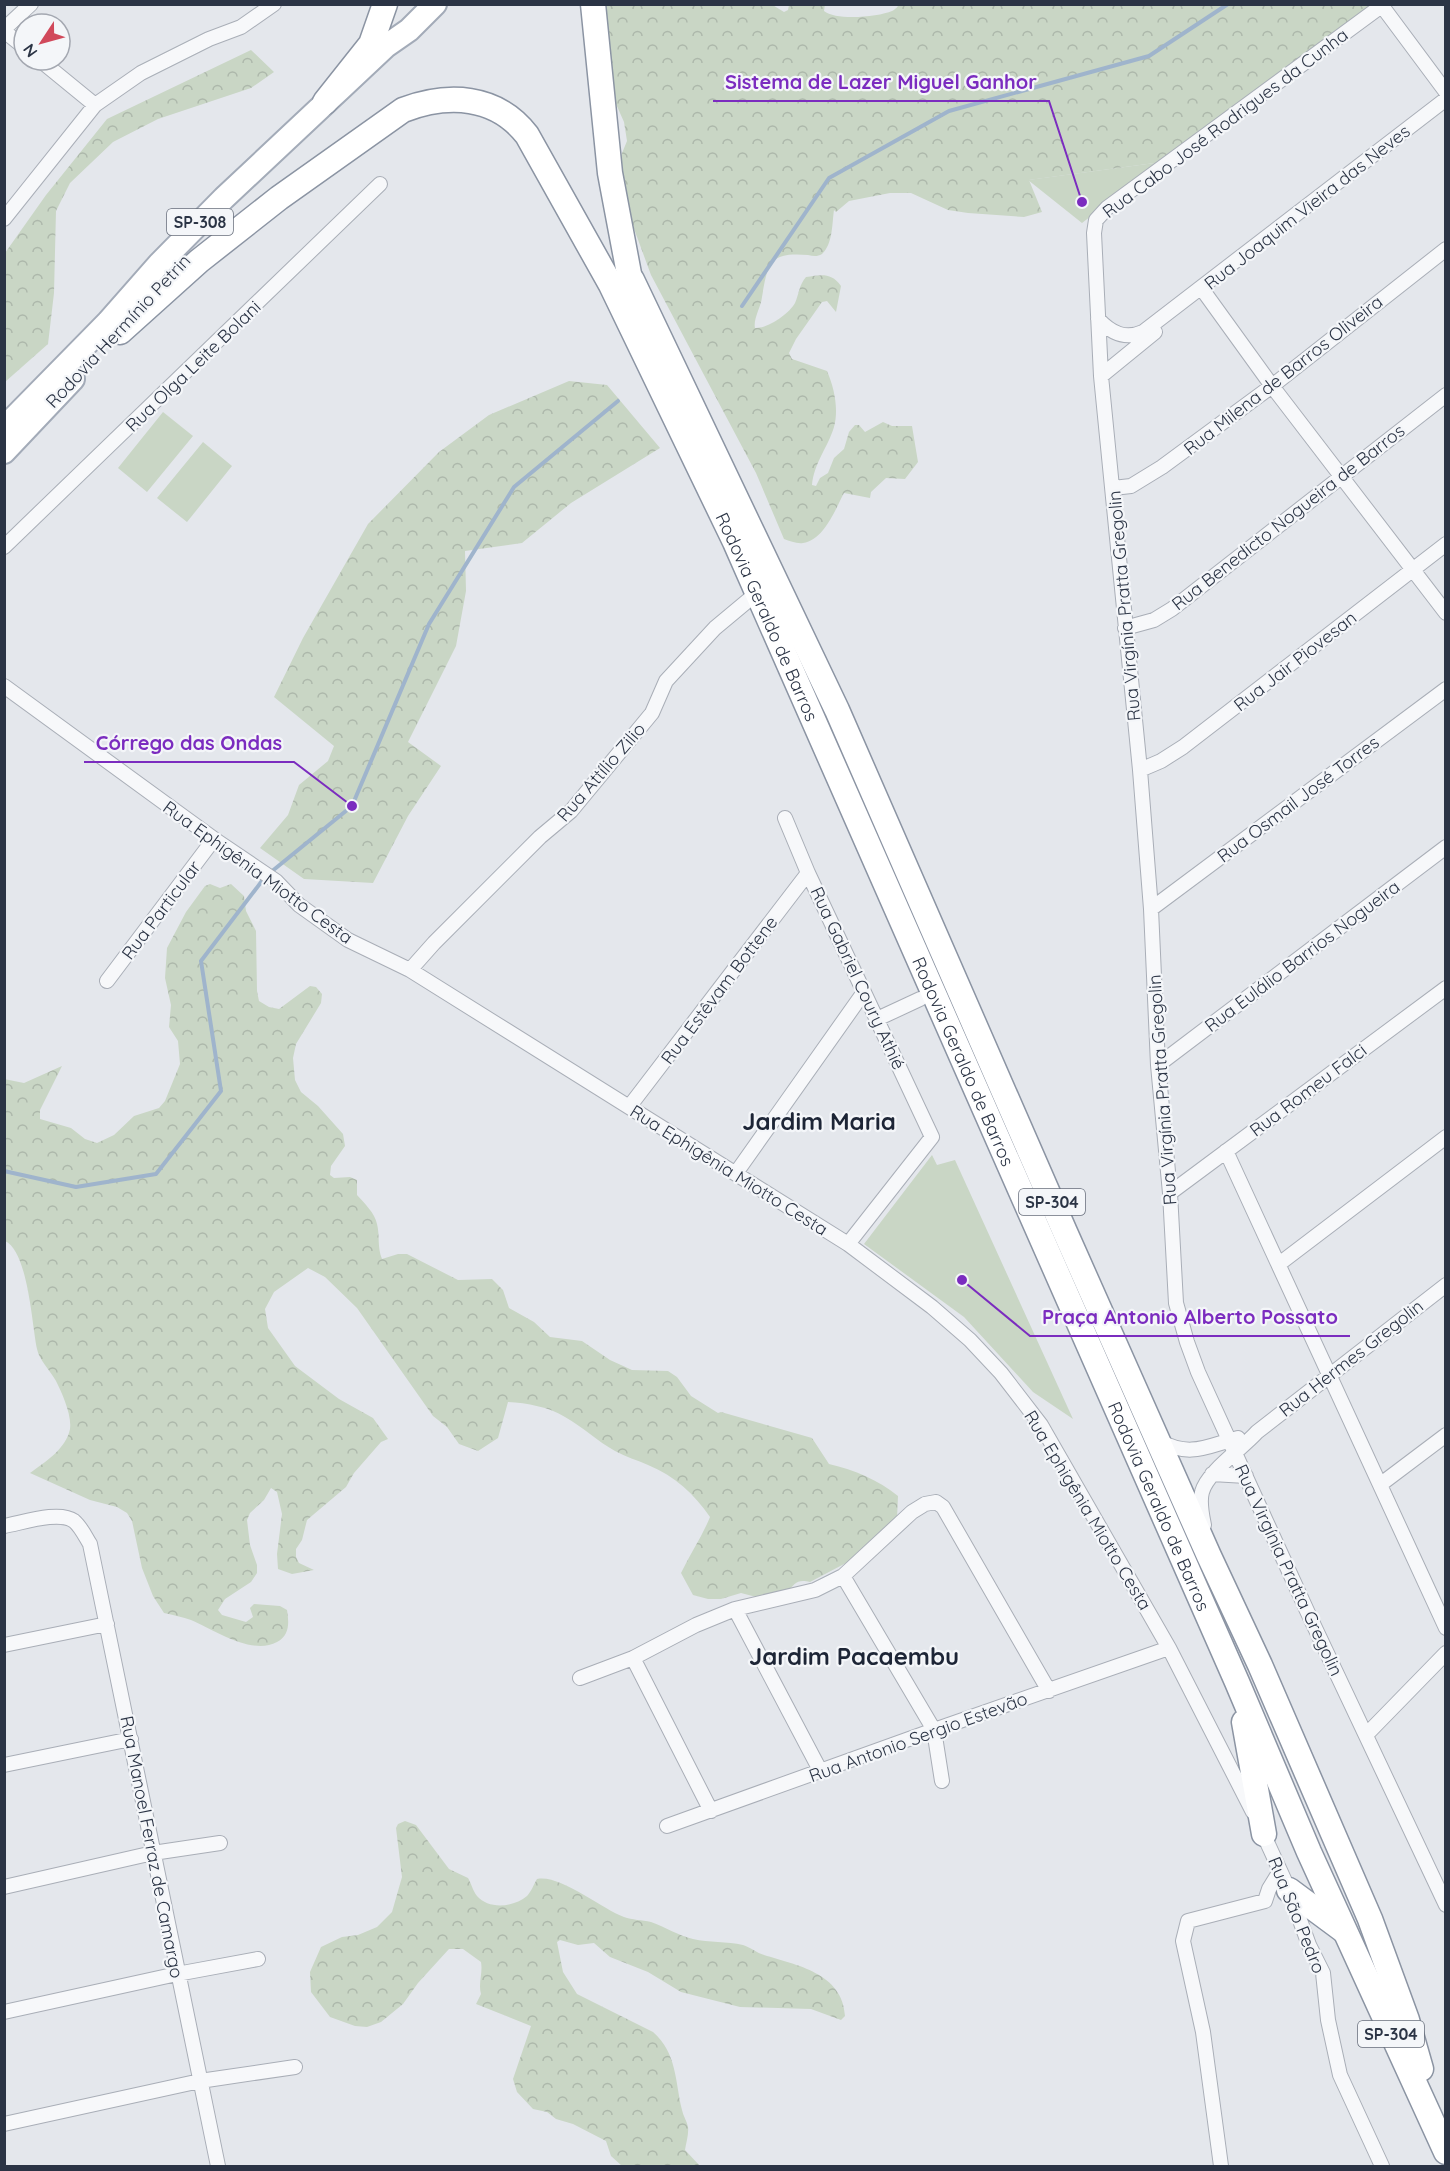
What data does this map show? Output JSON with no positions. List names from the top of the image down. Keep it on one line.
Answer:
{"streets":{"highway":["Rodovia Geraldo de Barros","SP-304"],"main road":["SP-308","Rodovia Hermínio Petrin"],"street":["Rua Cabo José Rodrigues da Cunha","Rua Joaquim Vieira das Neves","Rua Olga Leite Bolani","Rua Milena de Barros Oliveira","Rua Benedicto Nogueira de Barros","Rua Virgínia Pratta Gregolin","Rua Jair Piovesan","Rua Attílio Zilio","Rua Osmail José Torres","Rua Ephigênia Miotto Cesta","Rua Particular","Rua Eulálio Barrios Nogueira","Rua Gabriel Coury Athié","Rua Estêvam Bottene","Rua Romeu Falci","Rua Hermes Gregolin","Rua Antonio Sergio Estevão","Rua Manoel Ferraz de Camargo","Rua São Pedro"]},"crossings":[["Rua Cabo José Rodrigues da Cunha","Rua Virgínia Pratta Gregolin"],["Rua Joaquim Vieira das Neves","Rua Virgínia Pratta Gregolin"],["Rua Milena de Barros Oliveira","Rua Virgínia Pratta Gregolin"],["Rua Benedicto Nogueira de Barros","Rua Virgínia Pratta Gregolin"],["Rua Virgínia Pratta Gregolin","Rua Jair Piovesan"],["Rua Virgínia Pratta Gregolin","Rua Osmail José Torres"],["Rua Virgínia Pratta Gregolin","Rua Eulálio Barrios Nogueira"],["Rua Virgínia Pratta Gregolin","Rua Romeu Falci"],["Rua Virgínia Pratta Gregolin","Rua Hermes Gregolin"],["Rodovia Geraldo de Barros","Rua Attílio Zilio"],["Rodovia Geraldo de Barros","Rua Hermes Gregolin"],["Rua Attílio Zilio","Rua Ephigênia Miotto Cesta"],["Rua Ephigênia Miotto Cesta","Rua Particular"],["Rua Ephigênia Miotto Cesta","Rua Gabriel Coury Athié"],["Rua Ephigênia Miotto Cesta","Rua Estêvam Bottene"],["Rua Ephigênia Miotto Cesta","Rua Antonio Sergio Estevão"],["Rua Ephigênia Miotto Cesta","Rua São Pedro"],["Rua Gabriel Coury Athié","Rua Estêvam Bottene"]],"districts":["Jardim Maria","Jardim Pacaembu"],"places":["Sistema de Lazer Miguel Ganhor","Córrego das Ondas","Praça Antonio Alberto Possato"],"north":"bottom left"}
